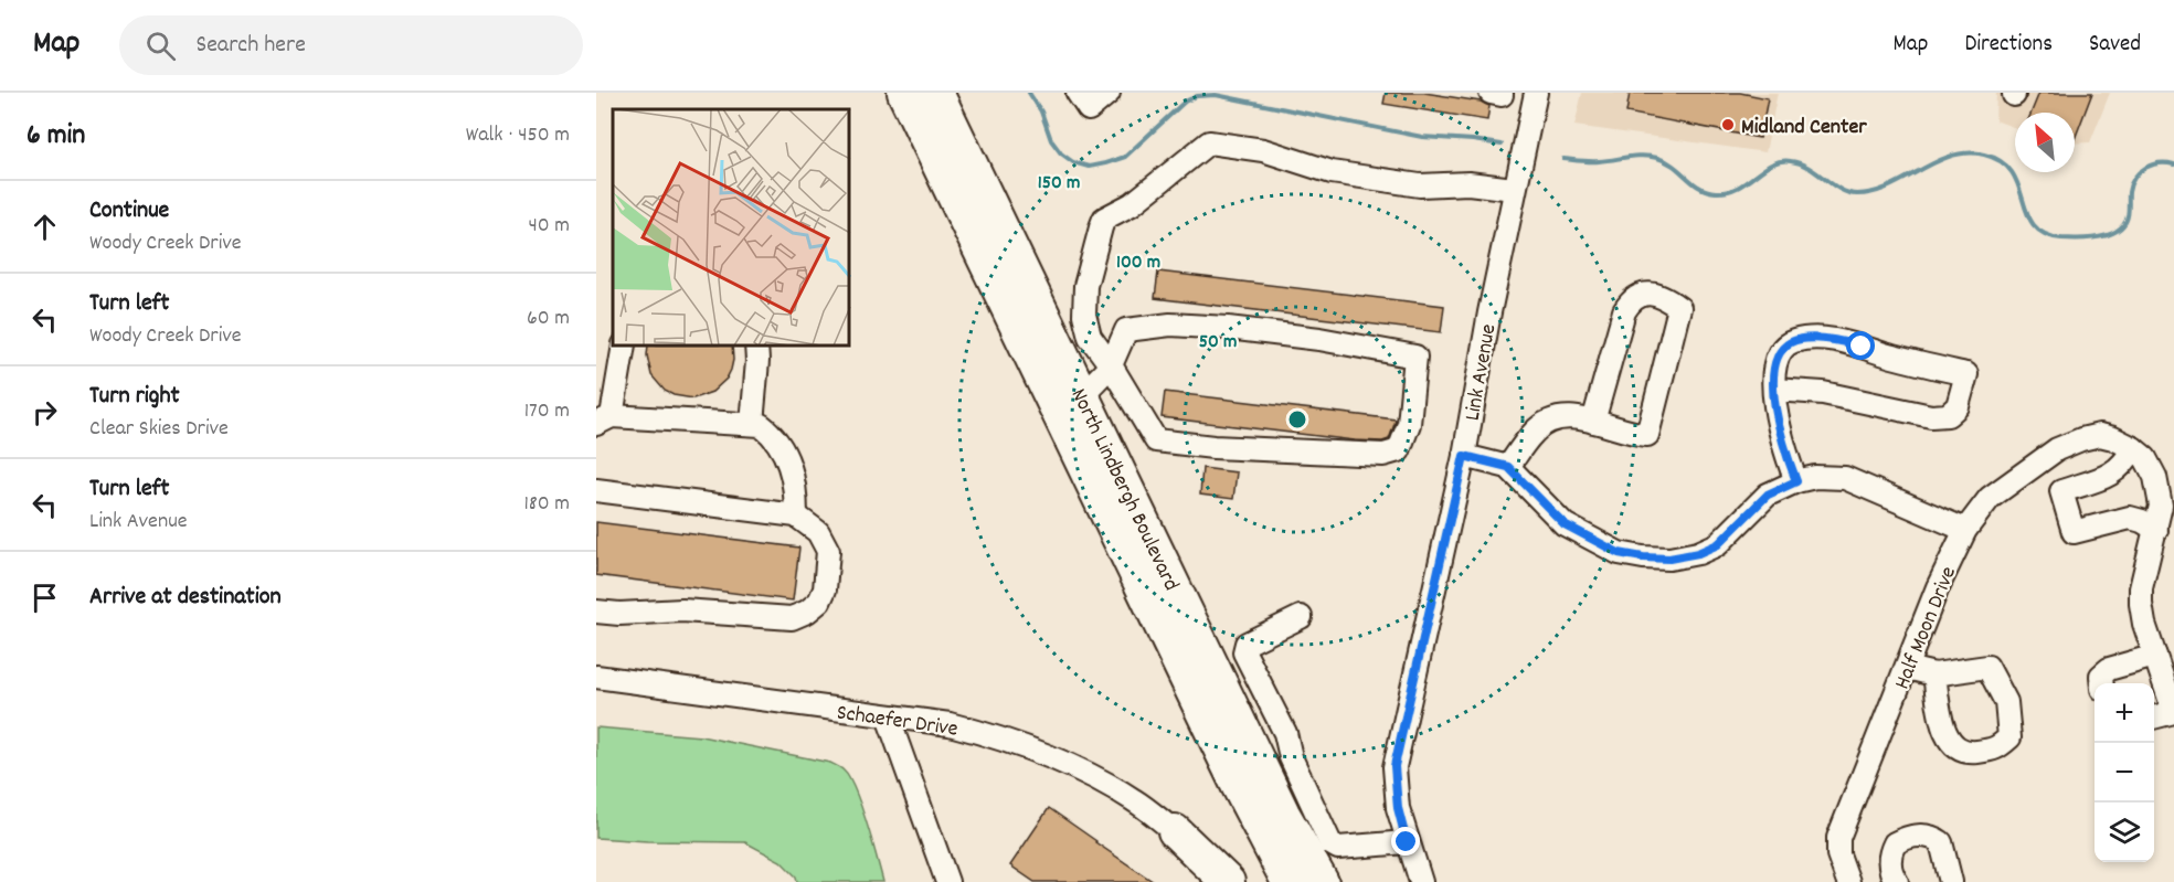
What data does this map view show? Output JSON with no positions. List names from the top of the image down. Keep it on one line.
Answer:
{"streets":{"highway":["North Lindbergh Boulevard"],"street":["Link Avenue","Half Moon Drive","Schaefer Drive"]},"places":["Midland Center"],"north":"top left","page":{"header":"Map","search":"Search here","nav":["Map","Directions","Saved"],"heading":["6 min","Walk · 450 m"],"list":[["Continue","Woody Creek Drive","40 m"],["Turn left","Woody Creek Drive","60 m"],["Turn right","Clear Skies Drive","170 m"],["Turn left","Link Avenue","180 m"],"Arrive at destination"],"map_buttons":["+","−"]},"rings":["150 m","100 m","50 m"]}
